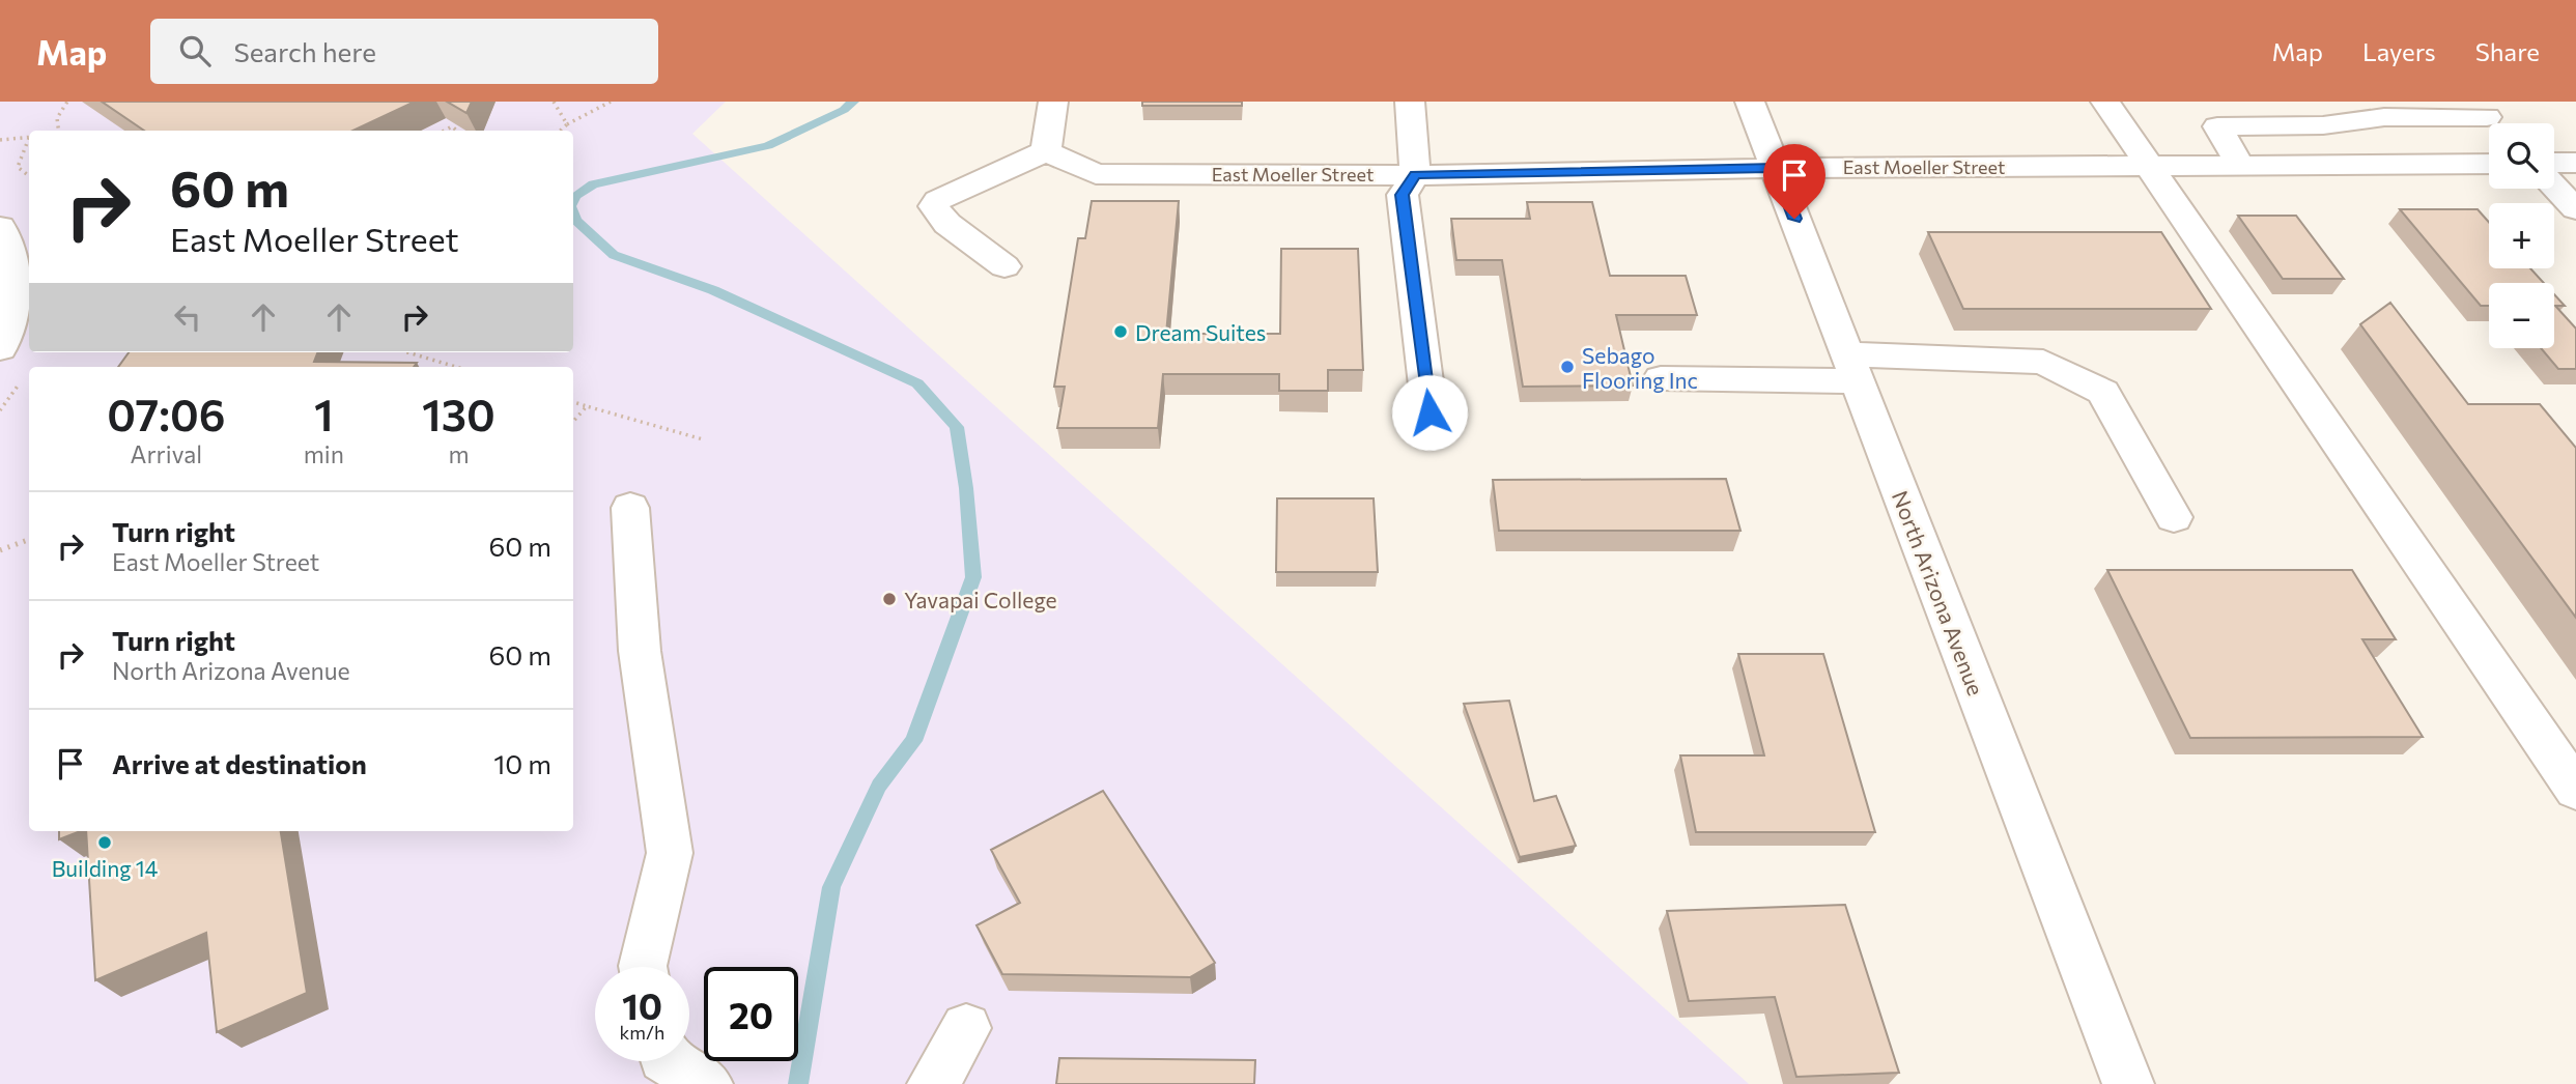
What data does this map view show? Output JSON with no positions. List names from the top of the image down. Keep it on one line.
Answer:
{"streets":{"street":["East Moeller Street","North Arizona Avenue"]},"crossings":[["East Moeller Street","North Arizona Avenue"]],"places":["Dream Suites","Sebago Flooring Inc","Yavapai College","Building 14"],"page":{"header":"Map","search":"Search here","nav":["Map","Layers","Share"],"map_buttons":["+","−"],"turn":["60 m","East Moeller Street"],"eta":["07:06","Arrival","1","min","130","m"],"list":[{"name":"Turn right","note":"East Moeller Street","value":"60 m"},{"name":"Turn right","note":"North Arizona Avenue","value":"60 m"},{"name":"Arrive at destination","value":"10 m"}],"speed":"10 km/h","limit":"20"}}
